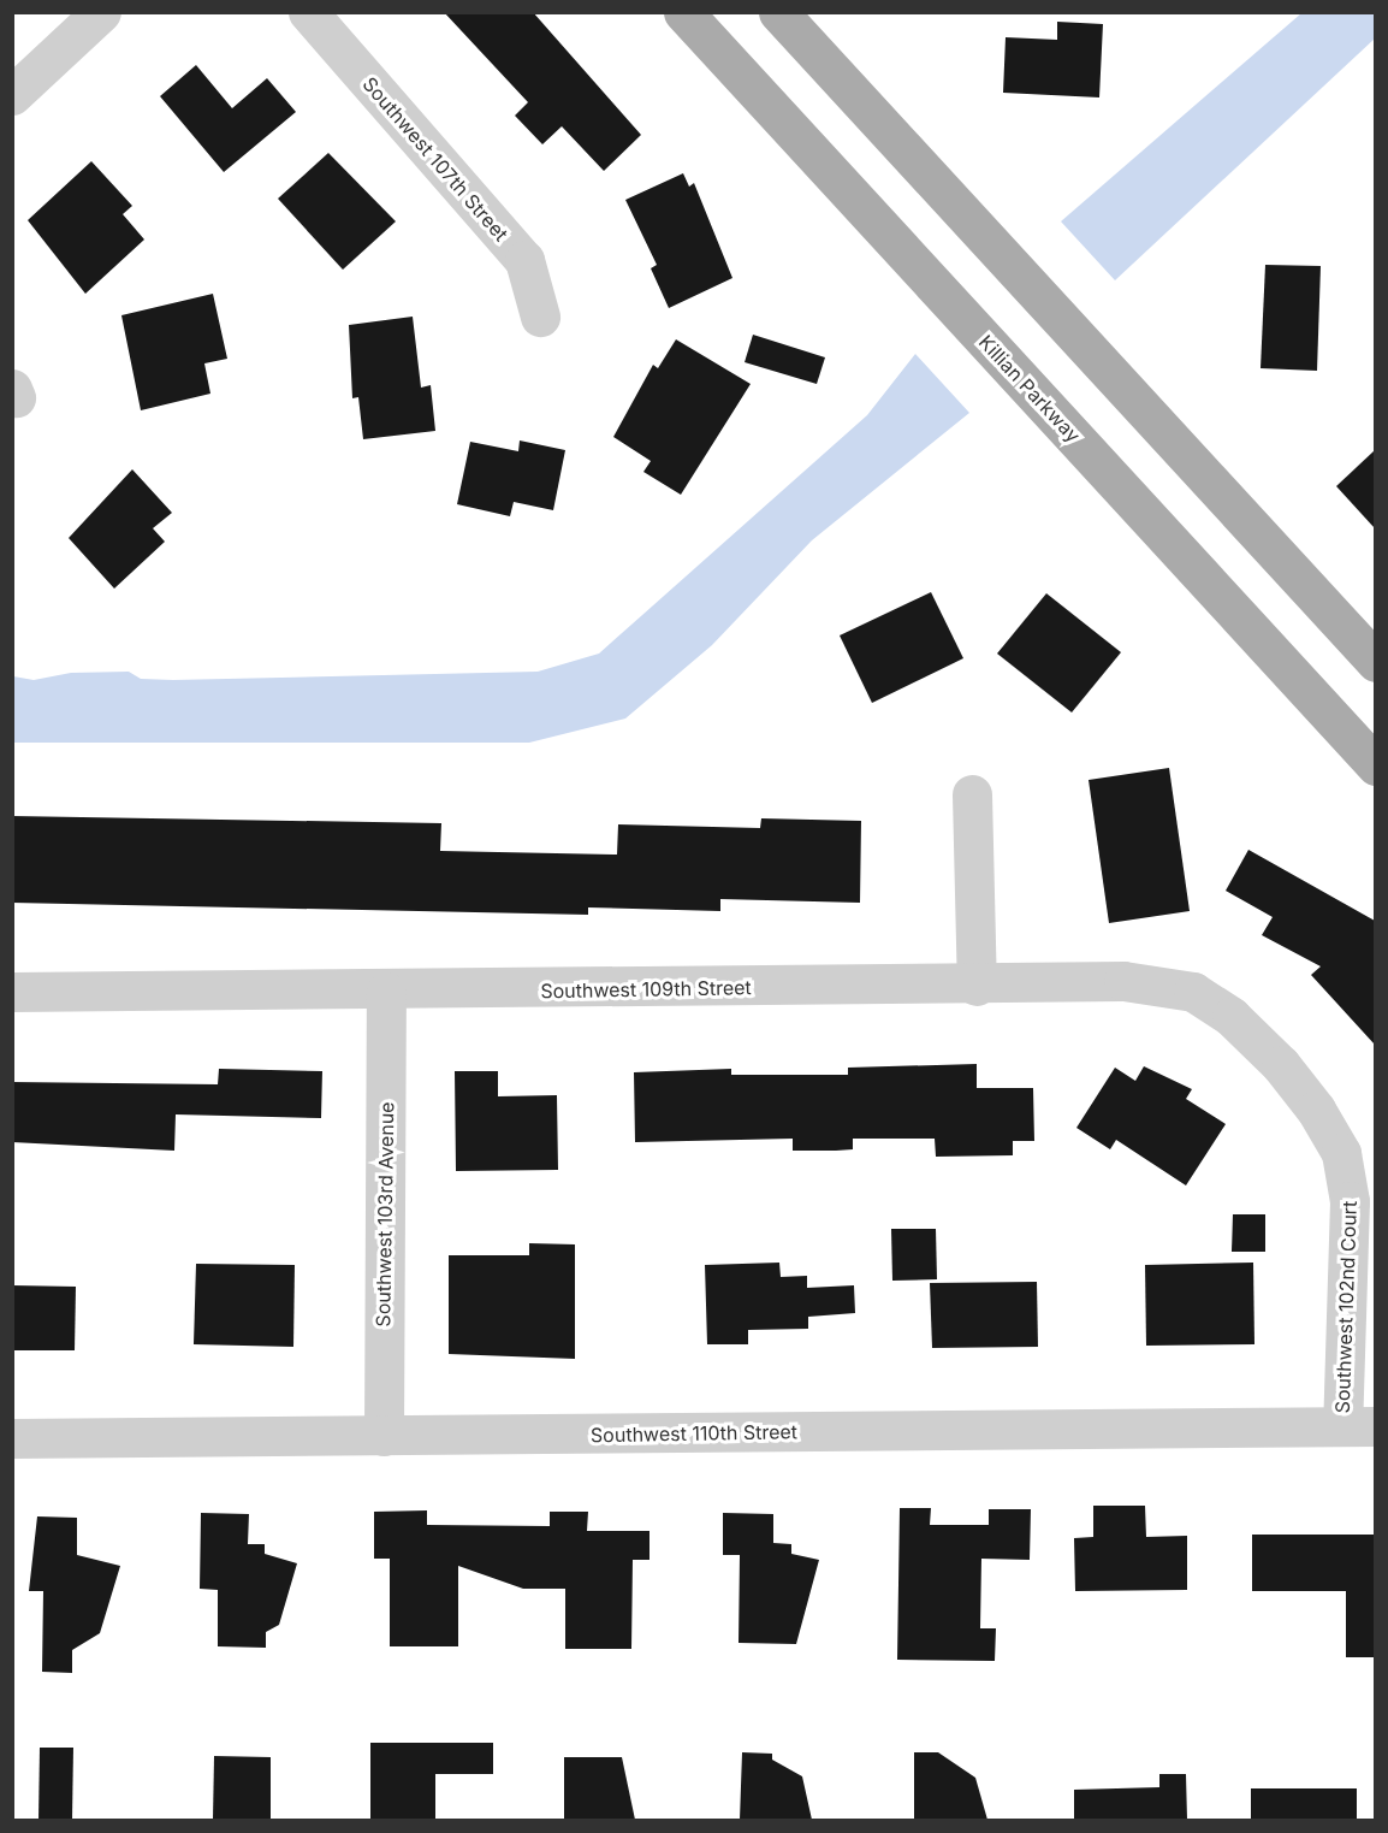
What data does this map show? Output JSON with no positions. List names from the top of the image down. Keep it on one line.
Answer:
{"streets":{"main road":["Killian Parkway"],"street":["Southwest 107th Street","Southwest 109th Street","Southwest 103rd Avenue","Southwest 102nd Court","Southwest 110th Street"]},"crossings":[["Southwest 109th Street","Southwest 103rd Avenue"],["Southwest 109th Street","Southwest 102nd Court"],["Southwest 103rd Avenue","Southwest 110th Street"],["Southwest 102nd Court","Southwest 110th Street"]]}
